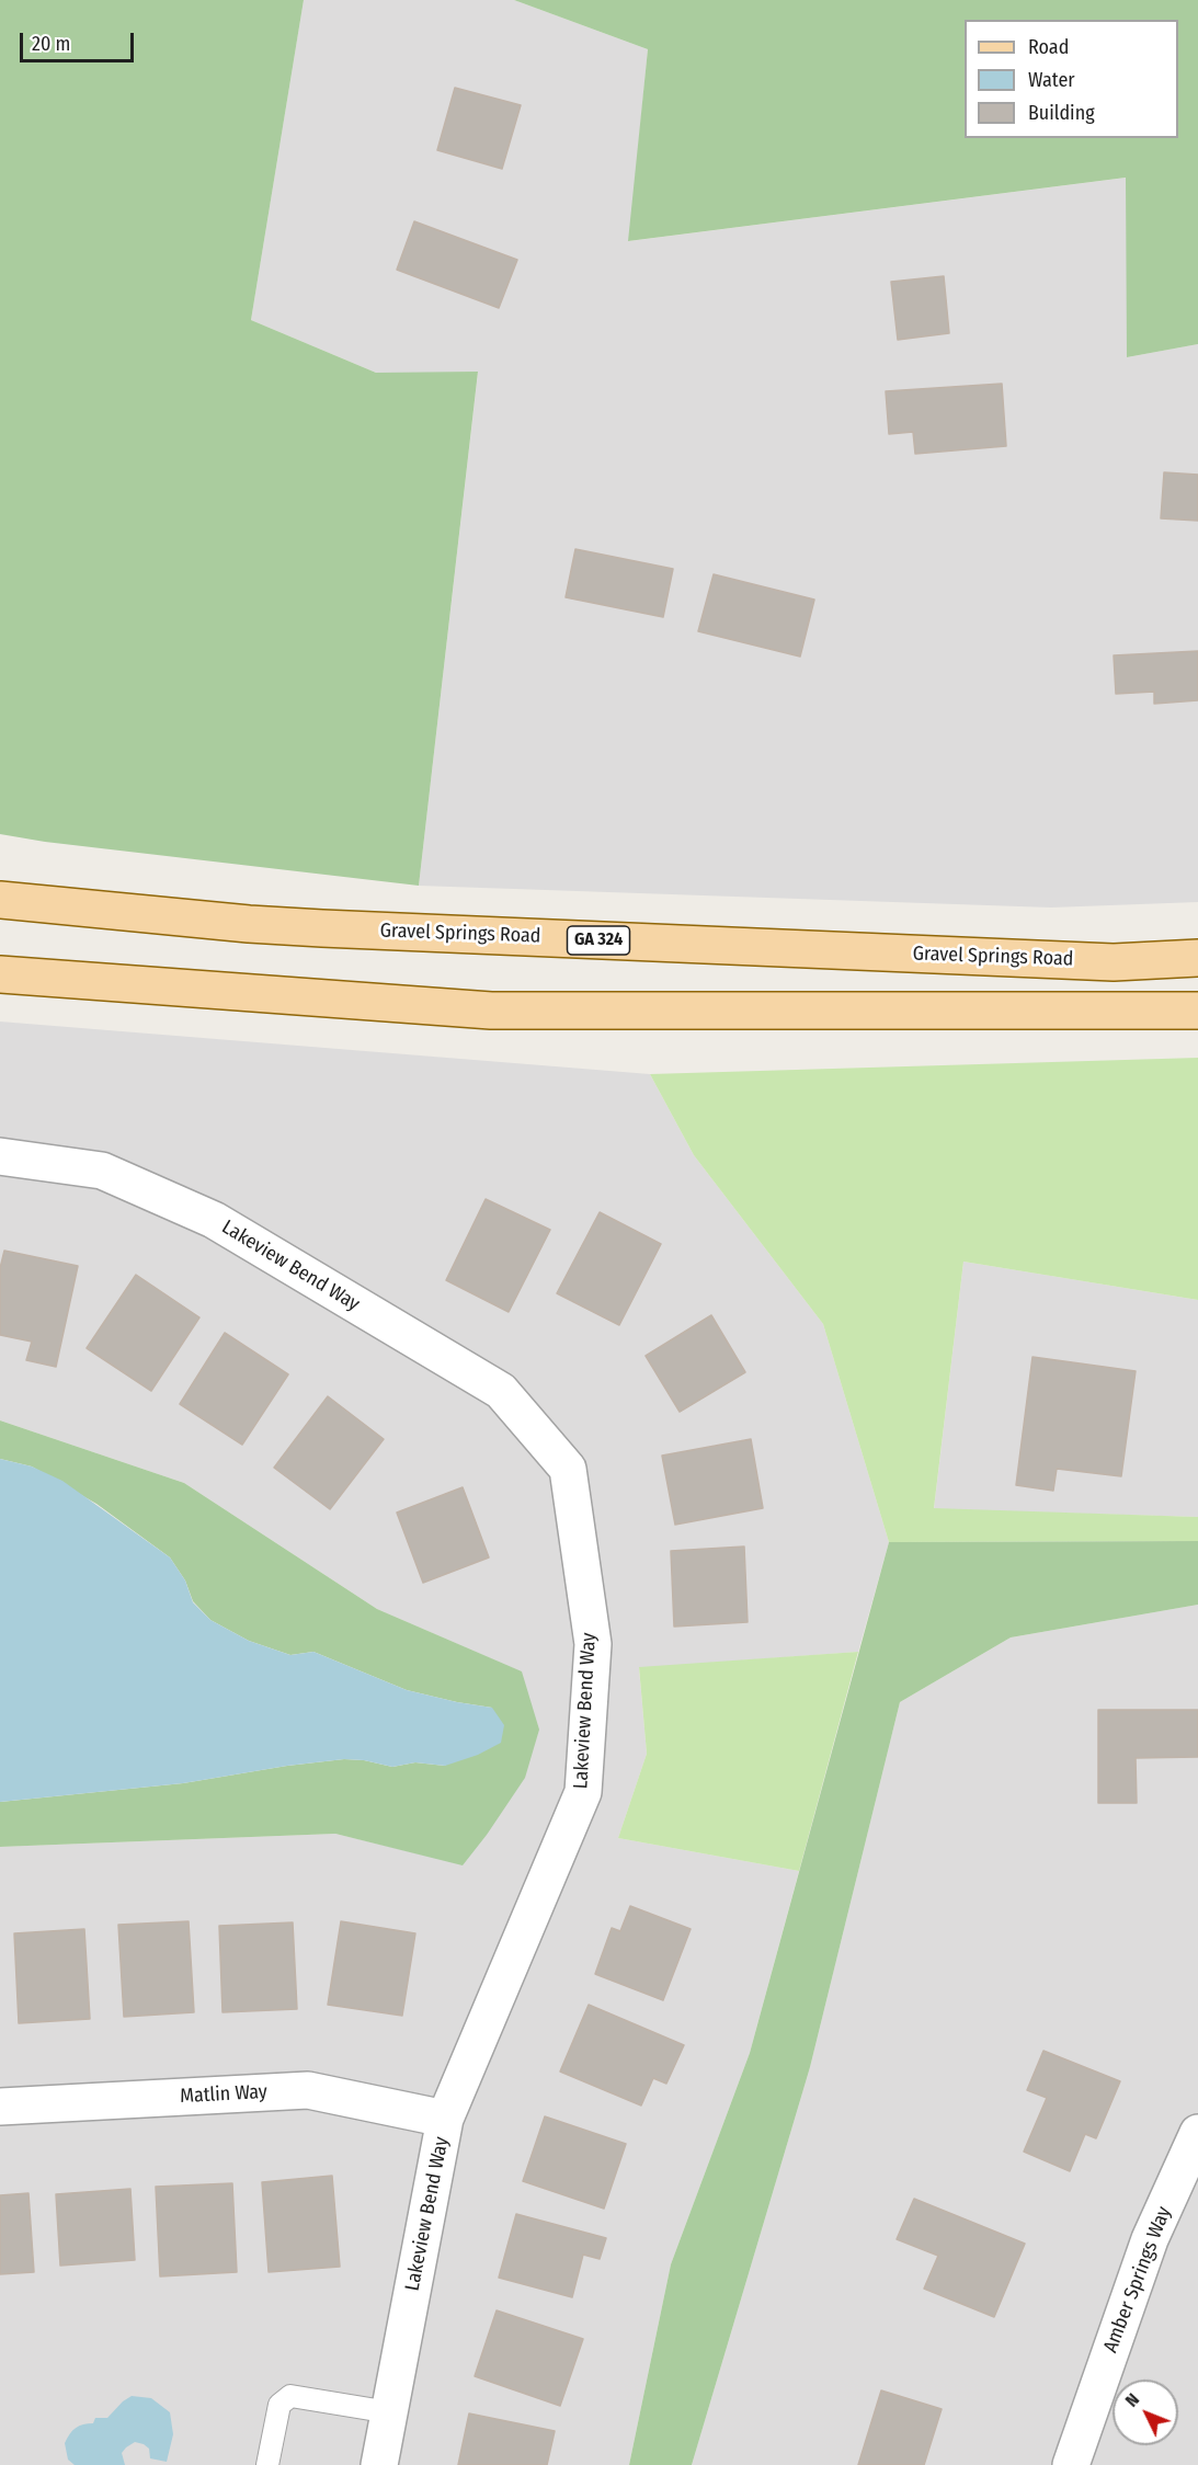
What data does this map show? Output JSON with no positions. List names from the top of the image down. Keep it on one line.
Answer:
{"streets":{"main road":["Gravel Springs Road","GA 324"],"street":["Lakeview Bend Way","Matlin Way","Amber Springs Way"]},"crossings":[["Lakeview Bend Way","Matlin Way"]],"legend":["Road","Water","Building"],"scale_bar":"20 m","north":"top left"}
